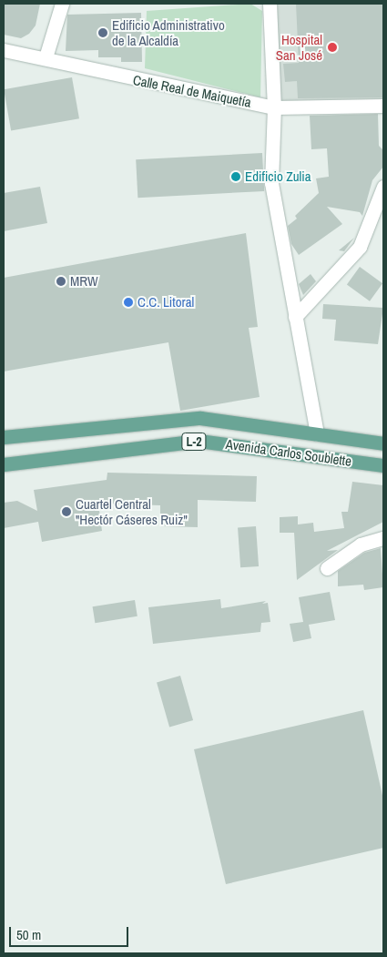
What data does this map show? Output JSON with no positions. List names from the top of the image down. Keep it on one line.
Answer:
{"streets":{"main road":["L-2","Avenida Carlos Soublette"],"street":["Calle Real de Maiquetía"]},"places":["Edificio Administrativo de la Alcaldía","Hospital San José","Edificio Zulia","MRW","C.C. Litoral","Cuartel Central \"Hectór Cáseres Ruiz\""],"scale_bar":"50 m"}
